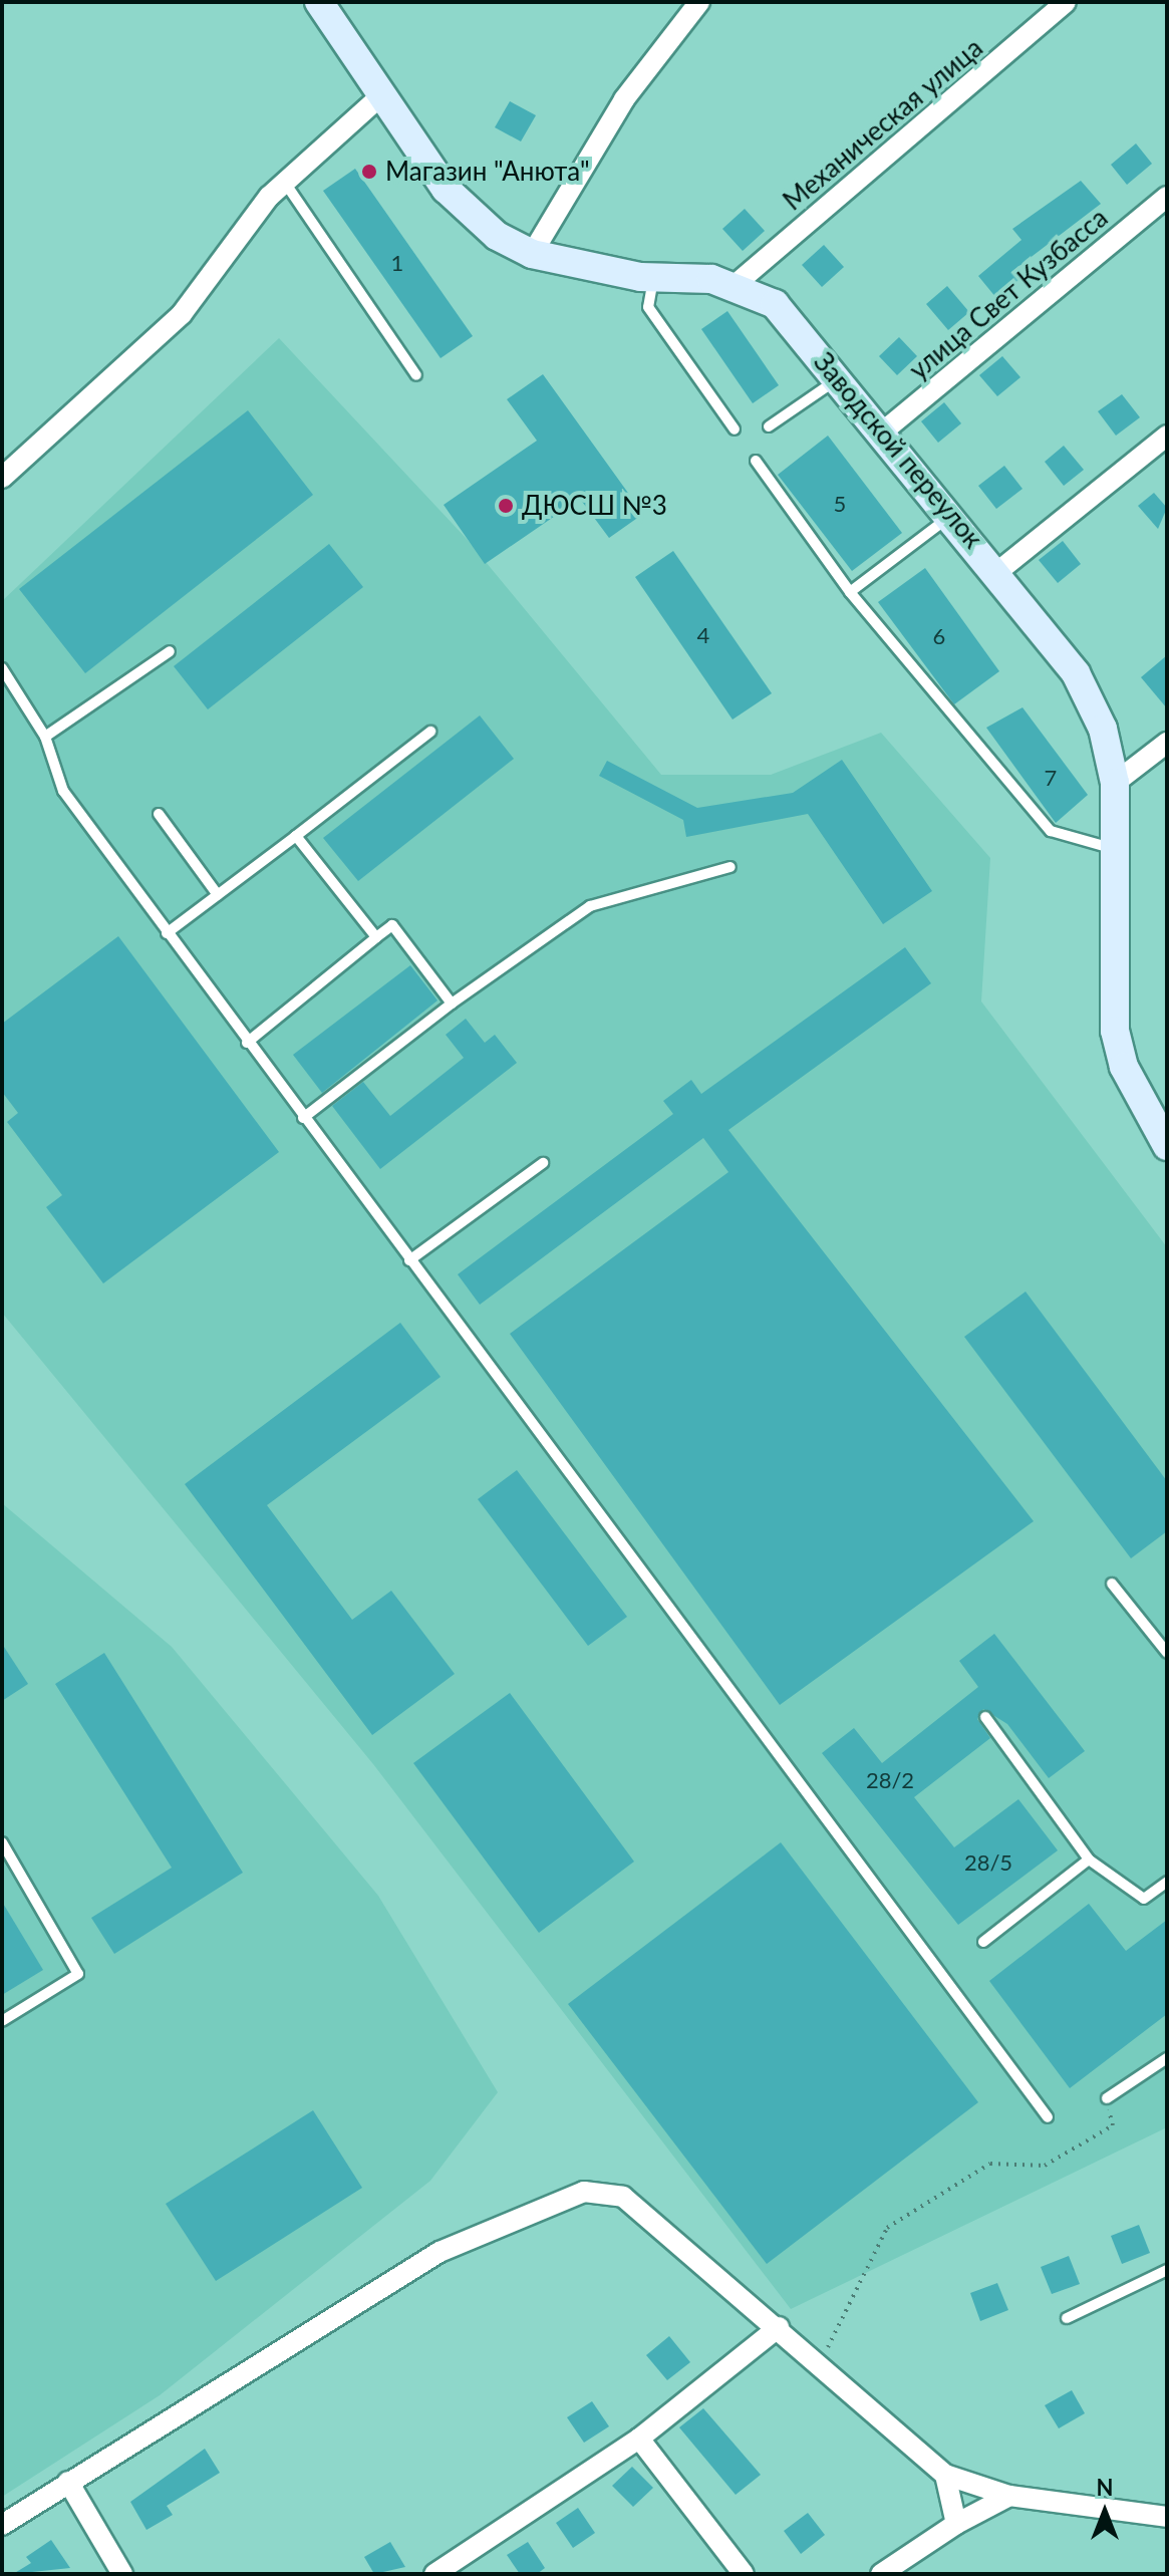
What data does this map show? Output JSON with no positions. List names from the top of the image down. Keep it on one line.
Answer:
{"streets":{"main road":["Заводской переулок"],"street":["Механическая улица","улица Свет Кузбасса"]},"crossings":[["Механическая улица","Заводской переулок"],["улица Свет Кузбасса","Заводской переулок"]],"places":["Магазин \"Анюта\"","ДЮСШ №3"],"house_numbers":["1","5","4","6","7","28/2","28/5"],"north":"top"}
